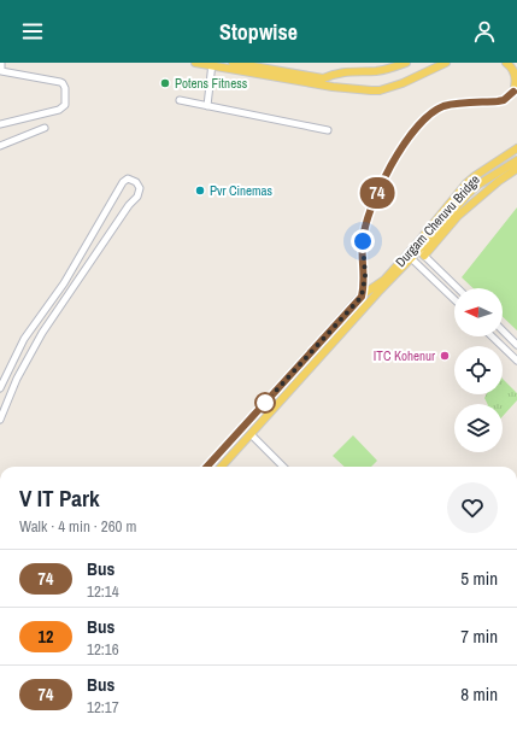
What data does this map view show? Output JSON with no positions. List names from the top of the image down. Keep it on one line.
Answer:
{"streets":{"main road":["Durgam Cheruvu Bridge"]},"places":["Potens Fitness","Pvr Cinemas","ITC Kohenur"],"lines":["bus line 74"],"north":"left","page":{"header":"Stopwise","on_map":"74","heading":["V IT Park","Walk · 4 min · 260 m"],"list":[{"mark":"74","name":"Bus","note":"12:14","value":"5 min"},{"mark":"12","name":"Bus","note":"12:16","value":"7 min"},{"mark":"74","name":"Bus","note":"12:17","value":"8 min"}]}}
